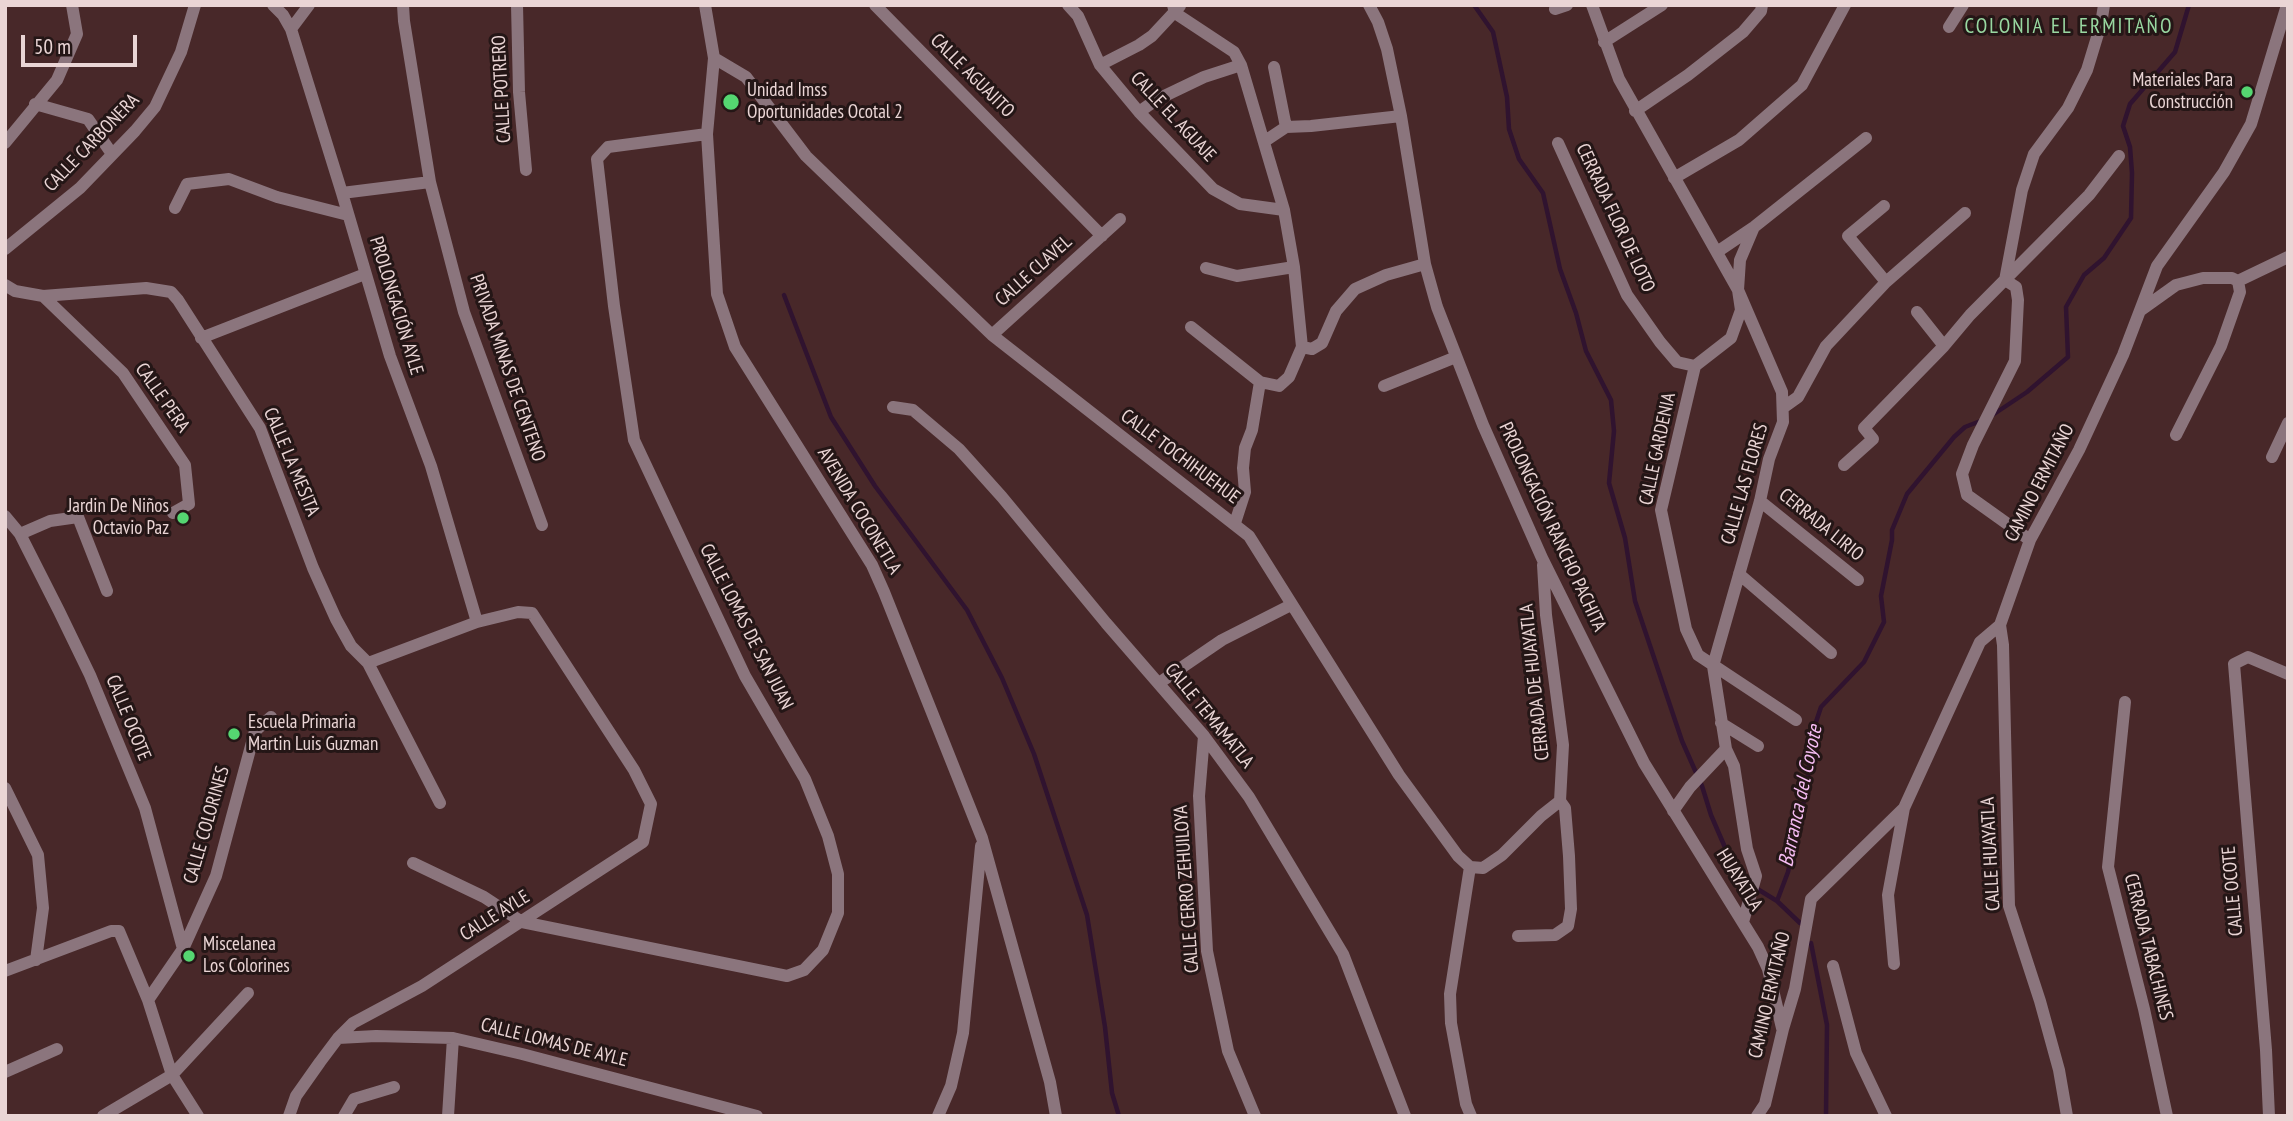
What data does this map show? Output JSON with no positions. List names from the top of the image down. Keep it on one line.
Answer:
{"streets":{"street":["CALLE AGUAJITO","CALLE POTRERO","CALLE EL AGUAJE","CALLE CARBONERA","CERRADA FLOR DE LOTO","CALLE CLAVEL","PROLONGACIÓN AYLE","PRIVADA MINAS DE CENTENO","CALLE PERA","CALLE GARDENIA","CALLE TOCHIHUEHUE","CALLE LA MESITA","CAMINO ERMITAÑO","CALLE LAS FLORES","AVENIDA COCONETLA","CERRADA LIRIO","PROLONGACIÓN RANCHO PACHITA","CALLE LOMAS DE SAN JUAN","CERRADA DE HUAYATLA","CALLE TEMAMATLA","CALLE OCOTE","CALLE COLORINES","CALLE HUAYATLA","HUAYATLA","CALLE CERRO ZEHUILOYA","CALLE AYLE","CERRADA TABACHINES","CALLE LOMAS DE AYLE"]},"crossings":[["CALLE AGUAJITO","CALLE CLAVEL"],["CERRADA FLOR DE LOTO","CALLE GARDENIA"],["CALLE CLAVEL","CALLE TOCHIHUEHUE"],["PROLONGACIÓN AYLE","CALLE AYLE"],["CALLE PERA","CALLE LA MESITA"],["CALLE GARDENIA","CALLE LAS FLORES"],["CALLE TOCHIHUEHUE","AVENIDA COCONETLA"],["CAMINO ERMITAÑO","CALLE HUAYATLA"],["CAMINO ERMITAÑO","HUAYATLA"],["CALLE LAS FLORES","CERRADA LIRIO"],["CALLE LAS FLORES","HUAYATLA"],["AVENIDA COCONETLA","CALLE LOMAS DE SAN JUAN"],["PROLONGACIÓN RANCHO PACHITA","CERRADA DE HUAYATLA"],["PROLONGACIÓN RANCHO PACHITA","HUAYATLA"],["CALLE LOMAS DE SAN JUAN","CALLE AYLE"],["CALLE TEMAMATLA","CALLE CERRO ZEHUILOYA"],["CALLE OCOTE","CALLE COLORINES"],["CALLE AYLE","CALLE LOMAS DE AYLE"]],"districts":["COLONIA EL ERMITAÑO"],"water":["Barranca del Coyote"],"places":["Materiales Para Construcción","Unidad Imss Oportunidades Ocotal 2","Jardin De Niños Octavio Paz","Escuela Primaria Martin Luis Guzman","Miscelanea Los Colorines"],"scale_bar":"50 m"}
